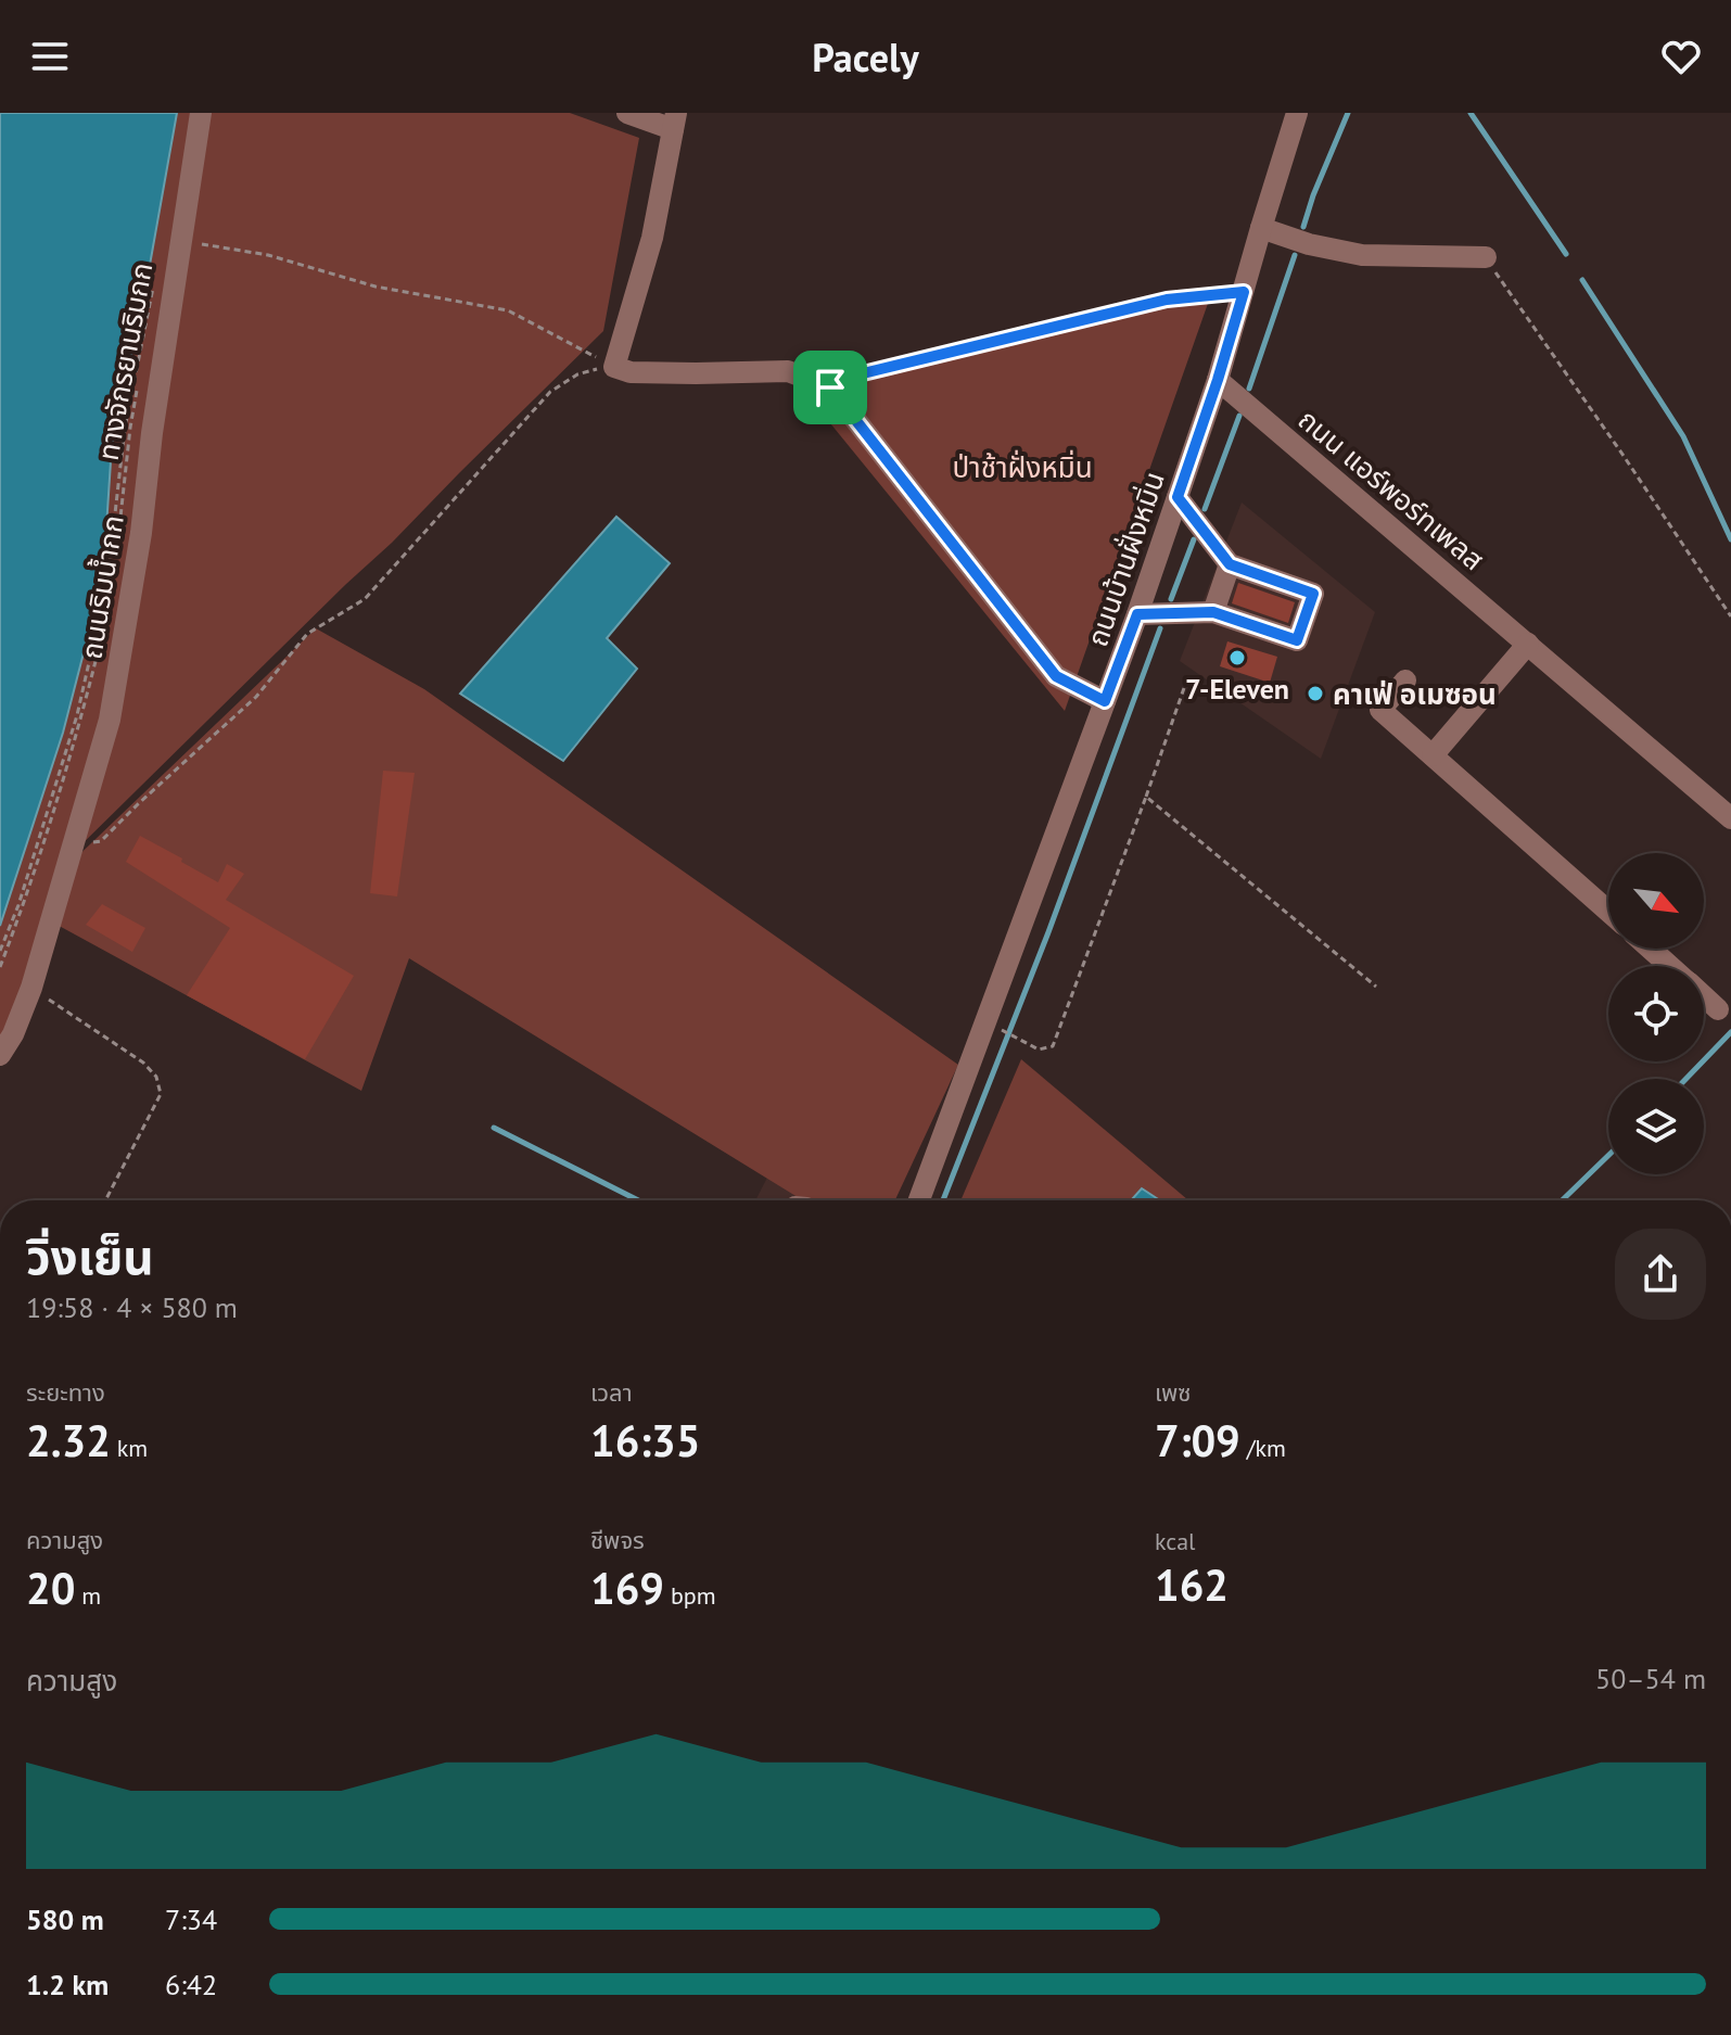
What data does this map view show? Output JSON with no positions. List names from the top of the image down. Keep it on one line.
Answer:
{"streets":{"street":["ถนน แอร์พอร์ทเพลส","ถนนบ้านฝั่งหมิ่น","ถนนริมน้ำกก"],"path":["ทางจักรยานริมกก"]},"crossings":[["ถนน แอร์พอร์ทเพลส","ถนนบ้านฝั่งหมิ่น"]],"parks":["ป่าช้าฝั่งหมิ่น"],"places":["7-Eleven","คาเฟ่ อเมซอน"],"north":"bottom right","page":{"header":"Pacely","heading":["วิ่งเย็น","19:58 · 4 × 580 m"],"stats":[["ระยะทาง","2.32 km"],["เวลา","16:35"],["เพซ","7:09 /km"],["ความสูง","20 m"],["ชีพจร","169 bpm"],["kcal","162"]],"chart":["ความสูง","50–54 m"],"list":[{"name":"580 m","note":"7:34"},{"name":"1.2 km","note":"6:42"}]}}
